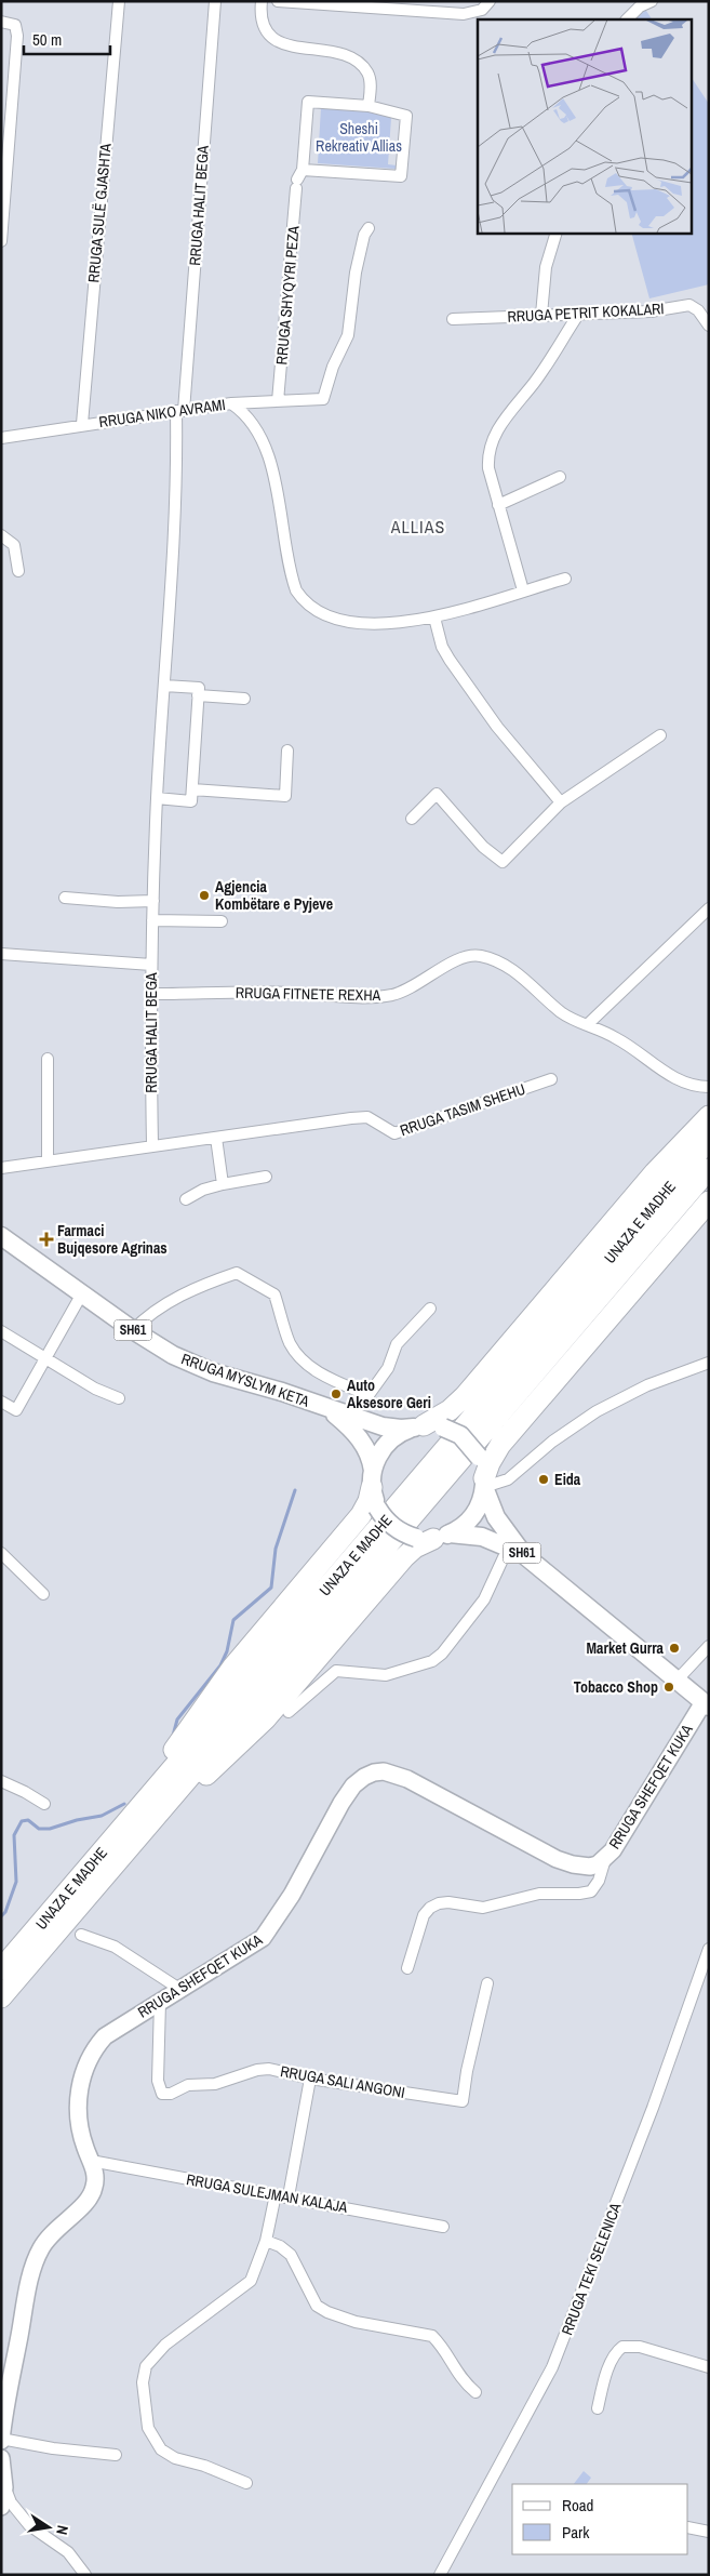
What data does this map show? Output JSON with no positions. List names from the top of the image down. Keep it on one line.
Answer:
{"streets":{"highway":["UNAZA E MADHE"],"main road":["SH61","RRUGA MYSLYM KETA"],"street":["RRUGA HALIT BEGA","RRUGA SULË GJASHTA","RRUGA SHYQYRI PEZA","RRUGA PETRIT KOKALARI","RRUGA NIKO AVRAMI","RRUGA FITNETE REXHA","RRUGA TASIM SHEHU","RRUGA SHEFQET KUKA","RRUGA SALI ANGONI","RRUGA SULEJMAN KALAJA","RRUGA TEKI SELENICA"]},"crossings":[["RRUGA HALIT BEGA","RRUGA NIKO AVRAMI"],["RRUGA HALIT BEGA","RRUGA FITNETE REXHA"],["RRUGA HALIT BEGA","RRUGA TASIM SHEHU"],["RRUGA SULË GJASHTA","RRUGA NIKO AVRAMI"],["RRUGA SHYQYRI PEZA","RRUGA NIKO AVRAMI"],["SH61","RRUGA MYSLYM KETA"],["RRUGA SHEFQET KUKA","RRUGA SALI ANGONI"],["RRUGA SHEFQET KUKA","RRUGA SULEJMAN KALAJA"]],"districts":["ALLIAS"],"parks":["Sheshi Rekreativ Allias"],"places":{"other":["Agjencia Kombëtare e Pyjeve","Auto Aksesore Geri","Eida","Market Gurra","Tobacco Shop"],"health":["Farmaci Bujqesore Agrinas"]},"legend":["Road","Park"],"scale_bar":"50 m","north":"right"}
